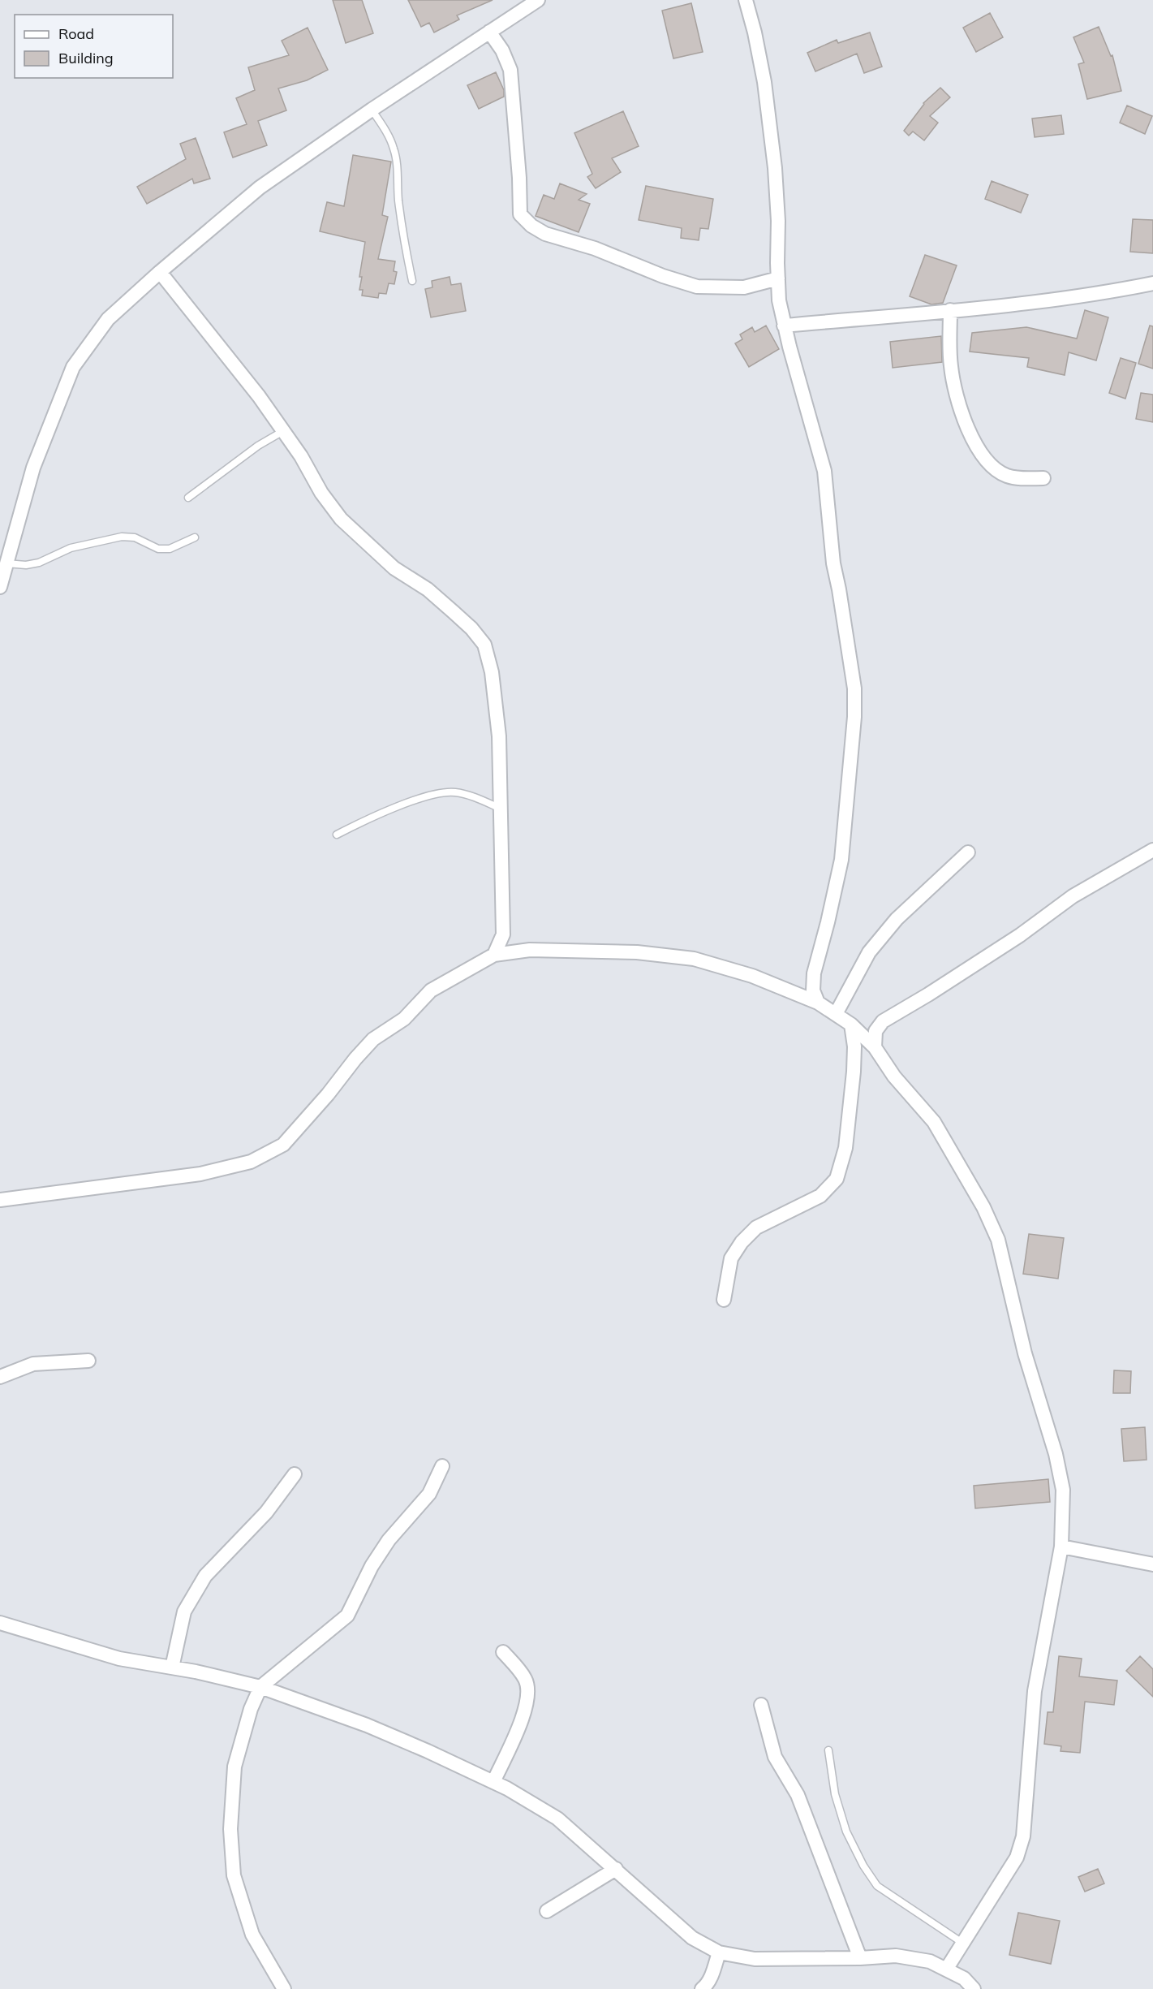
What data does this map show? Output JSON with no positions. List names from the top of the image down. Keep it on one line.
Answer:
{"legend":["Road","Building"]}
